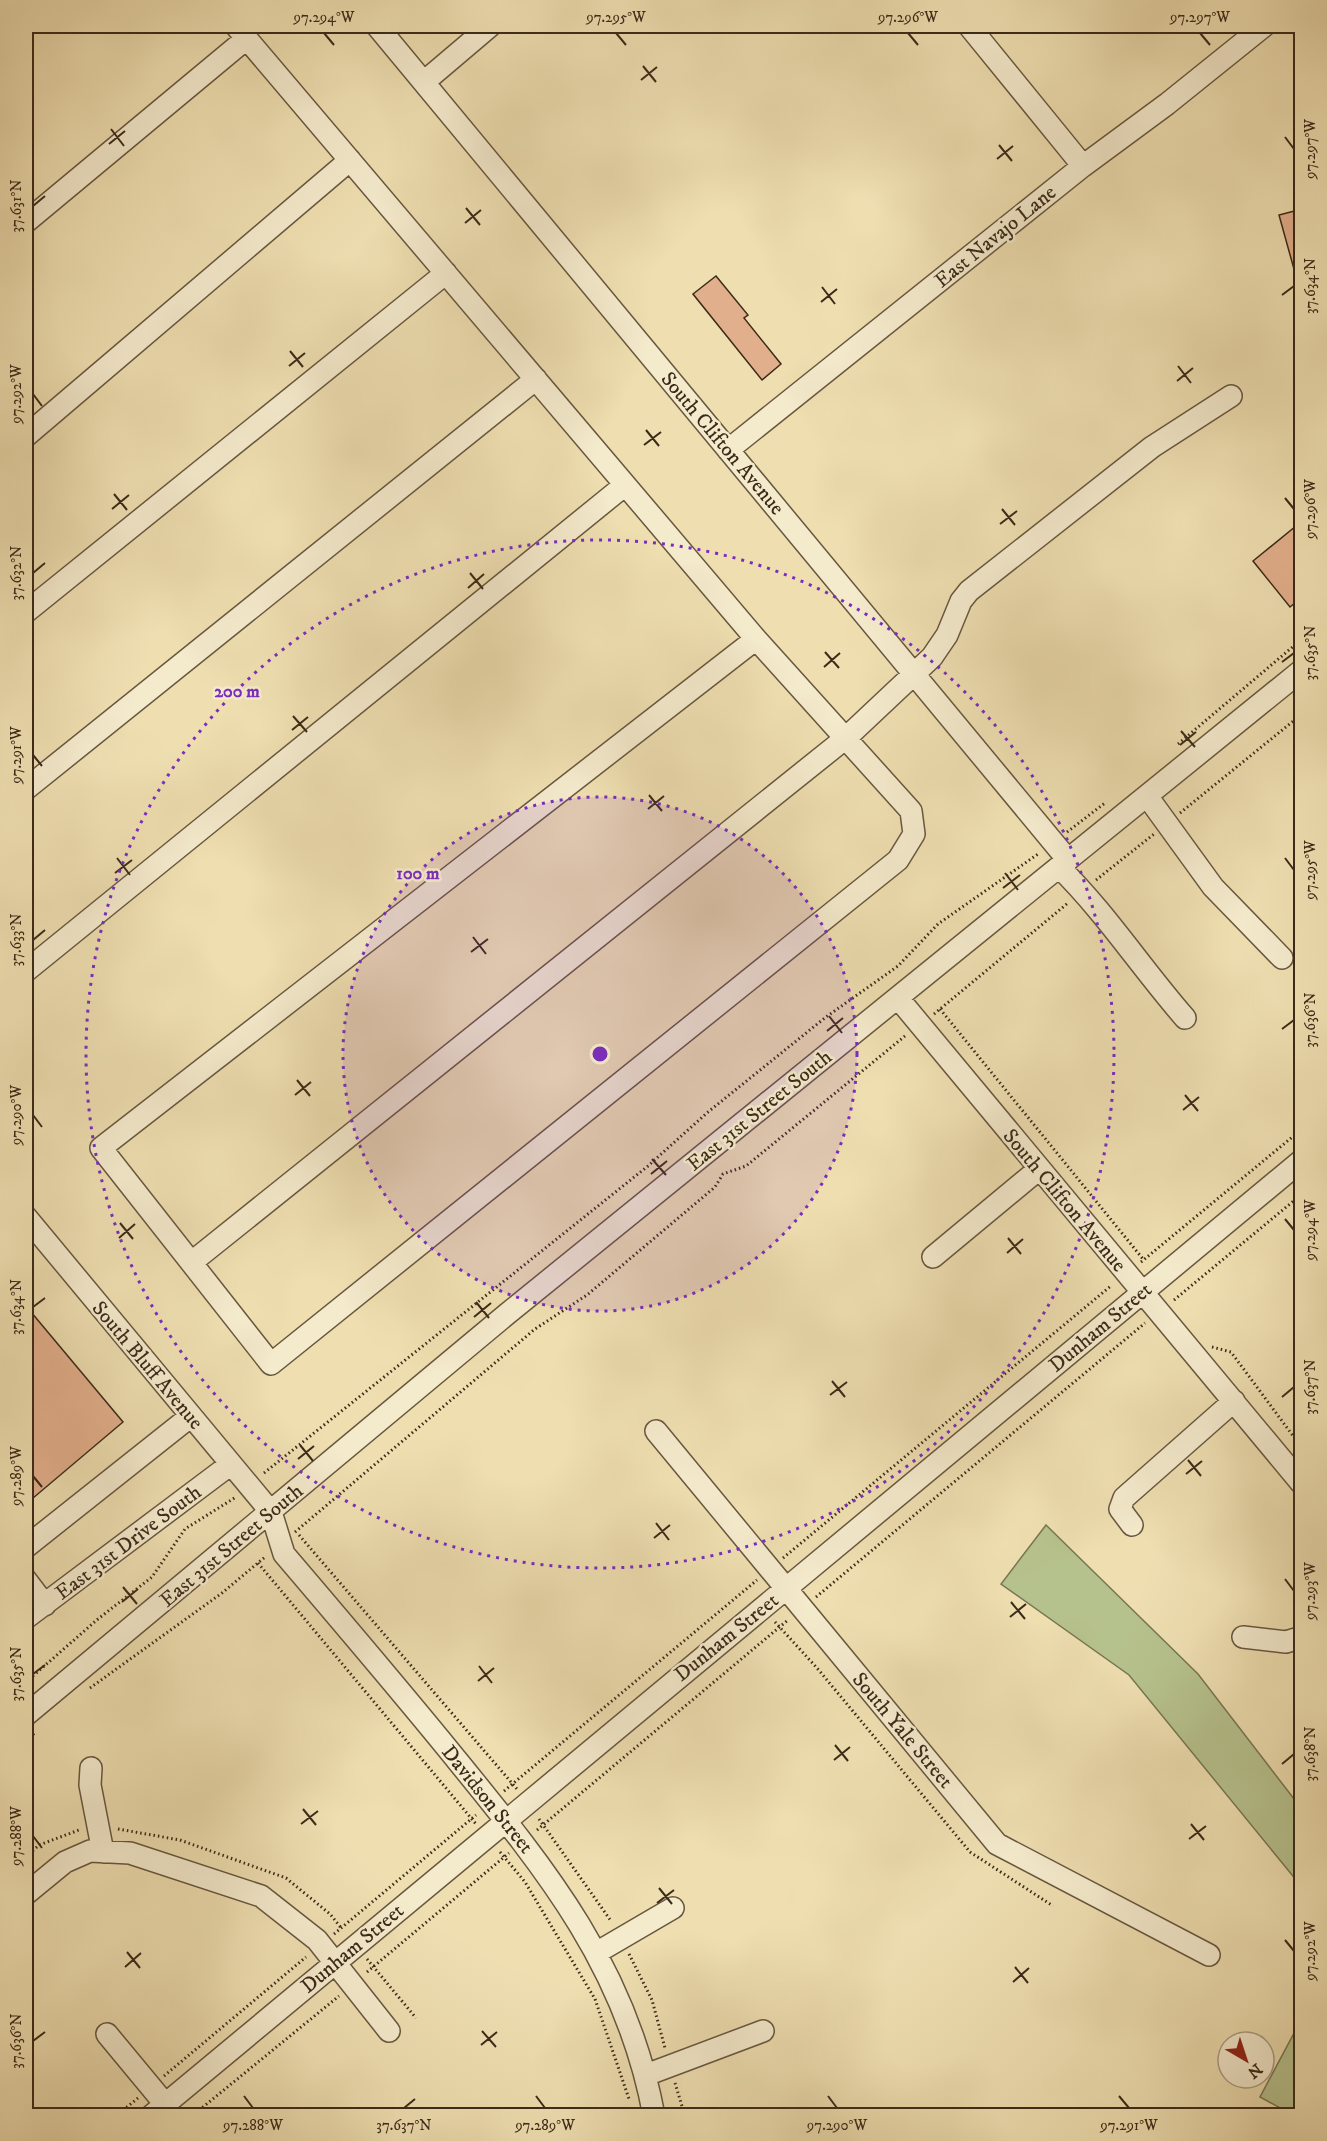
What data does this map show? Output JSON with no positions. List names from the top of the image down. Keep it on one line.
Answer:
{"streets":{"street":["East Navajo Lane","South Clifton Avenue","East 31st Street South","Dunham Street","South Bluff Avenue","East 31st Drive South","South Yale Street","Davidson Street"]},"crossings":[["East Navajo Lane","South Clifton Avenue"],["South Clifton Avenue","East 31st Street South"],["South Clifton Avenue","Dunham Street"],["East 31st Street South","South Bluff Avenue"],["East 31st Street South","Davidson Street"],["Dunham Street","South Yale Street"],["Dunham Street","Davidson Street"],["South Bluff Avenue","East 31st Drive South"],["South Bluff Avenue","Davidson Street"]],"north":"bottom right","coordinates":["97.294°W","97.295°W","97.296°W","97.297°W","37.631°N","37.634°N","97.292°W","37.632°N","37.635°N","97.291°W","37.633°N","37.636°N","97.290°W","37.637°N","97.289°W","97.293°W","37.638°N","97.288°W"],"rings":["200 m","100 m"]}
